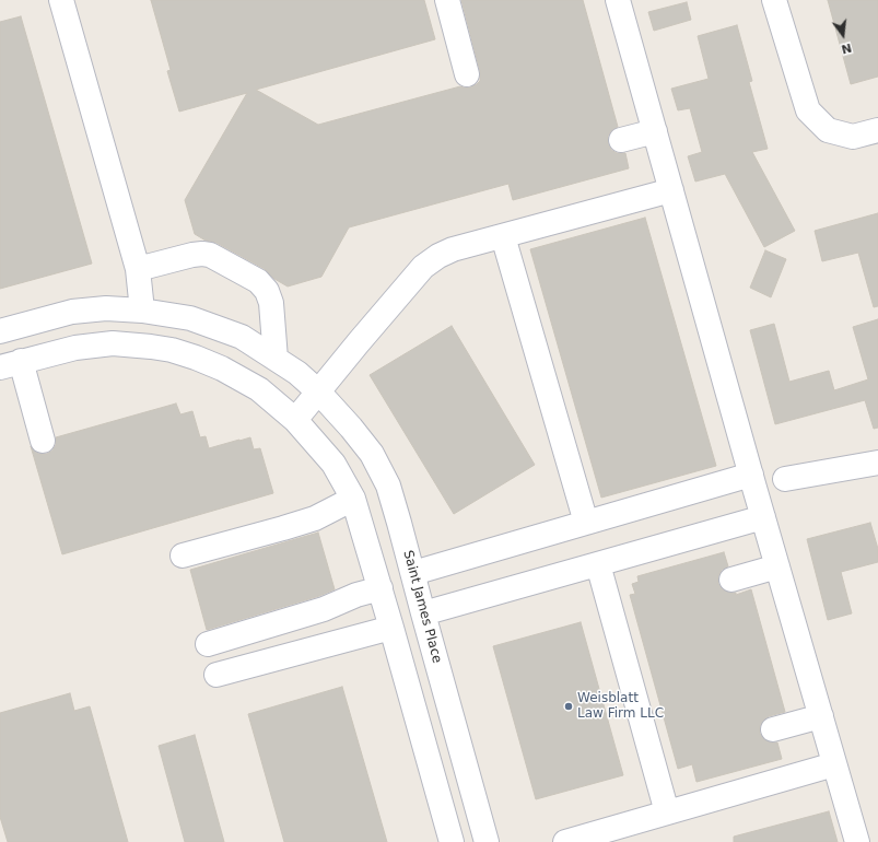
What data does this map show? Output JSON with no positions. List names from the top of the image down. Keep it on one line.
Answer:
{"streets":{"street":["Saint James Place"]},"places":["Weisblatt Law Firm LLC"],"north":"bottom"}
